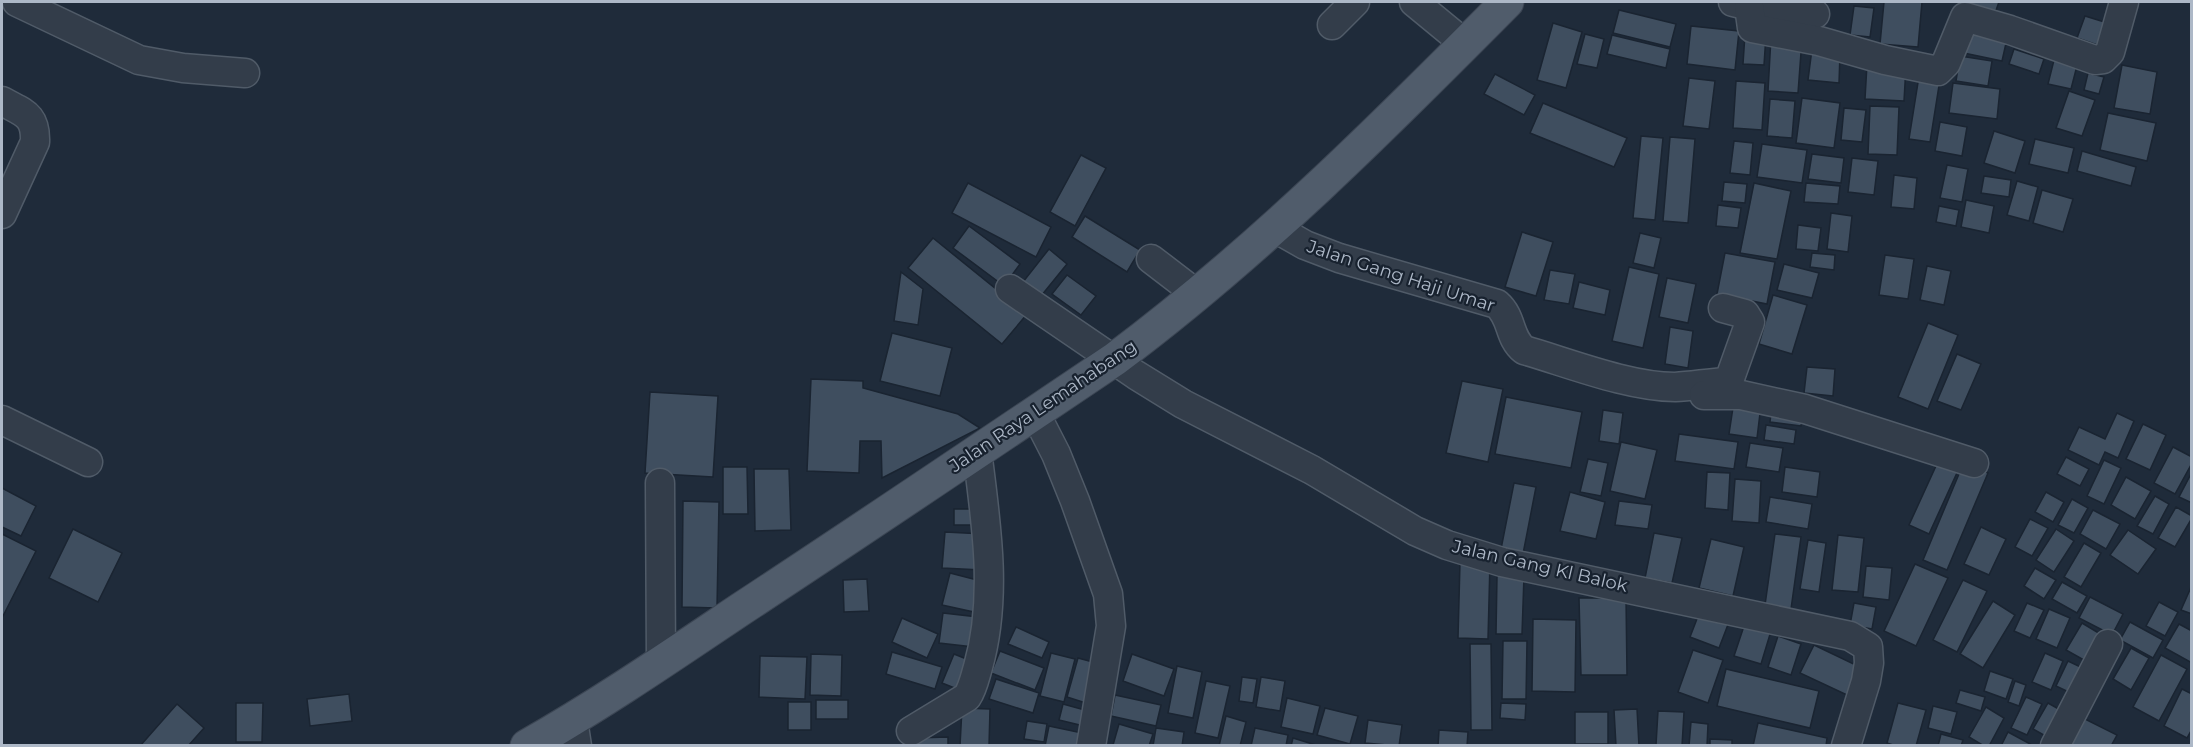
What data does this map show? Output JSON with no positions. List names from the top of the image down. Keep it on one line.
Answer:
{"streets":{"main road":["Jalan Raya Lemahabang"],"street":["Jalan Gang Haji Umar","Jalan Gang Kl Balok"]},"crossings":[["Jalan Gang Haji Umar","Jalan Raya Lemahabang"],["Jalan Raya Lemahabang","Jalan Gang Kl Balok"]]}
